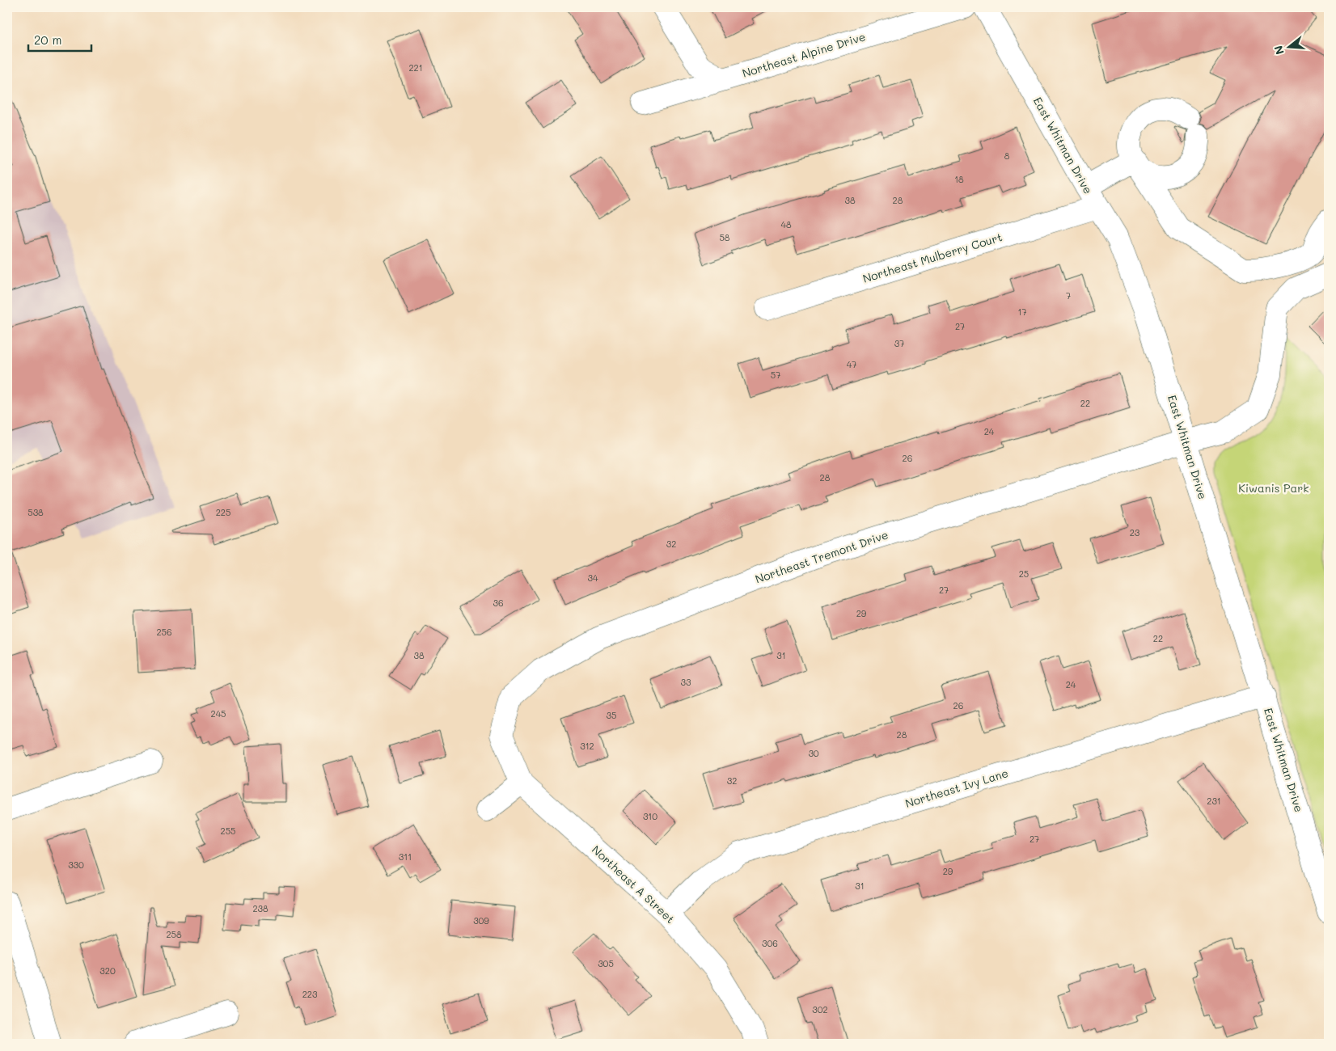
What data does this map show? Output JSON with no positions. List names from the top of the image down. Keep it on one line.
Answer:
{"streets":{"street":["Northeast Alpine Drive","East Whitman Drive","Northeast Mulberry Court","Northeast Tremont Drive","Northeast Ivy Lane","Northeast A Street"]},"crossings":[["East Whitman Drive","Northeast Mulberry Court"],["East Whitman Drive","Northeast Tremont Drive"],["East Whitman Drive","Northeast Ivy Lane"],["Northeast Tremont Drive","Northeast A Street"],["Northeast Ivy Lane","Northeast A Street"]],"parks":["Kiwanis Park"],"house_numbers":["221","8","18","38","28","48","58","7","17","27","37","47","57","22","24","26","28","538","225","23","32","25","34","27","36","29","256","22","38","31","33","24","26","245","35","28","312","30","32","231","310","255","27","311","330","29","31","238","309","258","306","305","320","223","302"],"scale_bar":"20 m","north":"left"}
